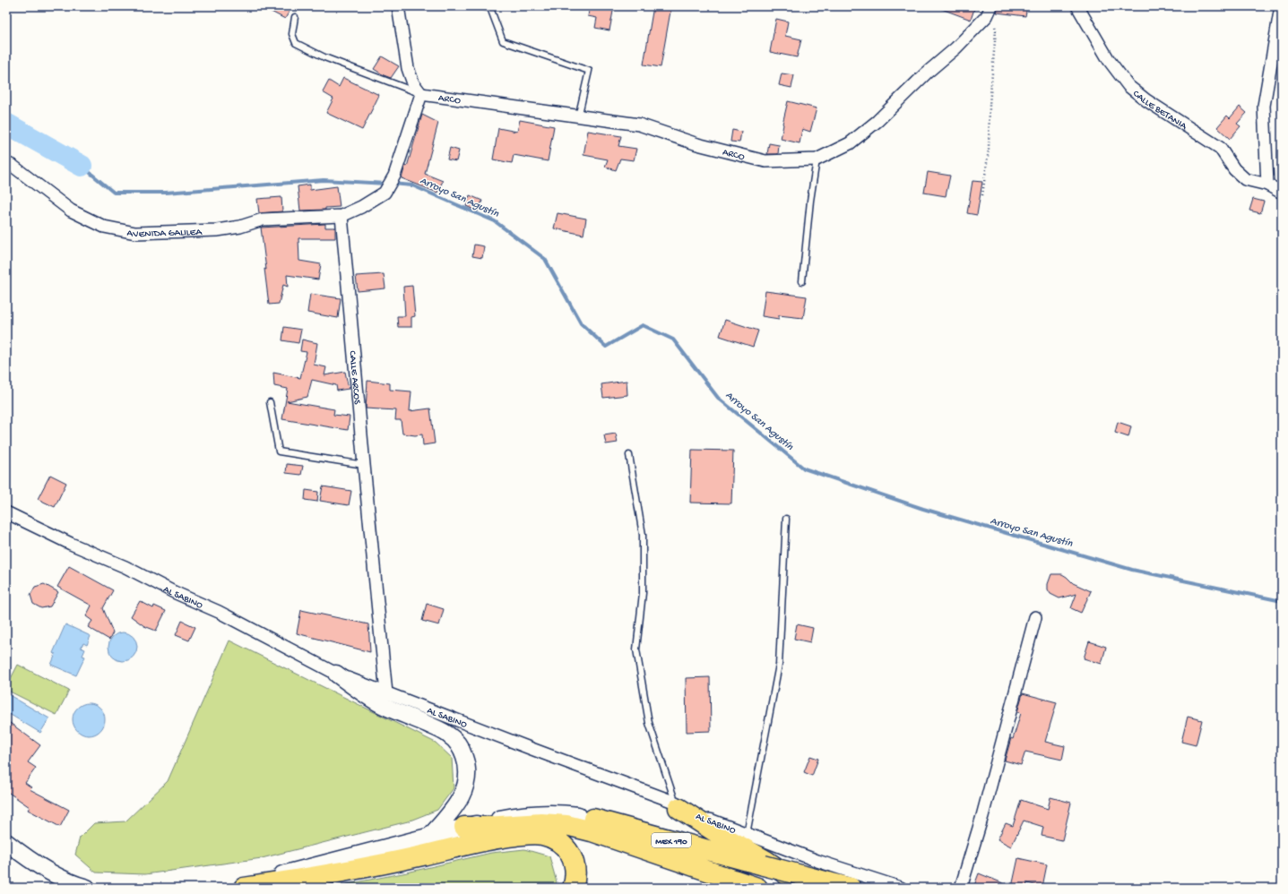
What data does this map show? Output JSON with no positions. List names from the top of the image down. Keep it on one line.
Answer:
{"streets":{"highway":["MEX 190"],"street":["ARCO","CALLE BETANIA","AVENIDA GALILEA","CALLE ARCOS","AL SABINO"]},"crossings":[["AVENIDA GALILEA","CALLE ARCOS"],["CALLE ARCOS","AL SABINO"]],"water":["Arroyo San Agustín"]}
